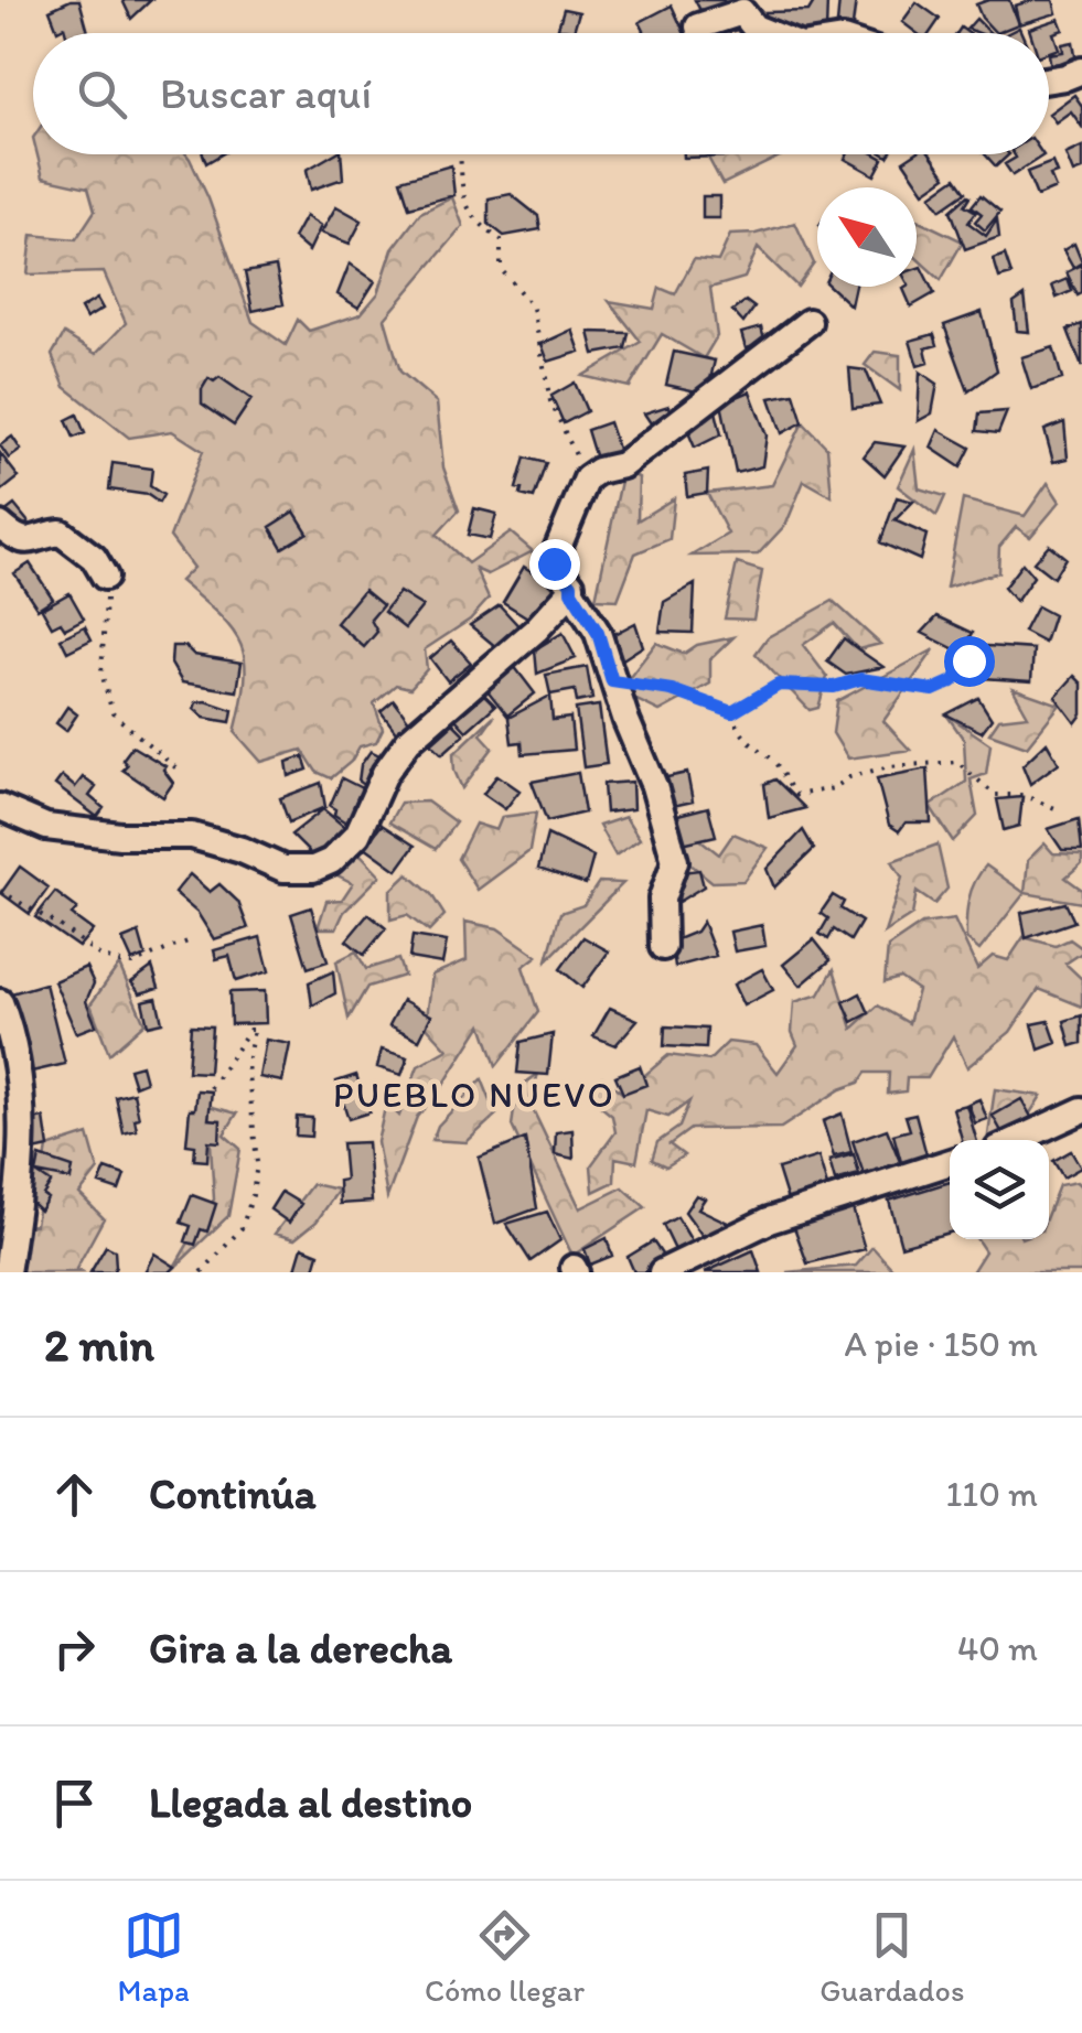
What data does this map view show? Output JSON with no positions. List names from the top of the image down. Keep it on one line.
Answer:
{"districts":["PUEBLO NUEVO"],"north":"top left","page":{"search":"Buscar aquí","heading":["2 min","A pie · 150 m"],"list":[["Continúa","110 m"],["Gira a la derecha","40 m"],"Llegada al destino"],"nav":["Mapa","Cómo llegar","Guardados"]}}
